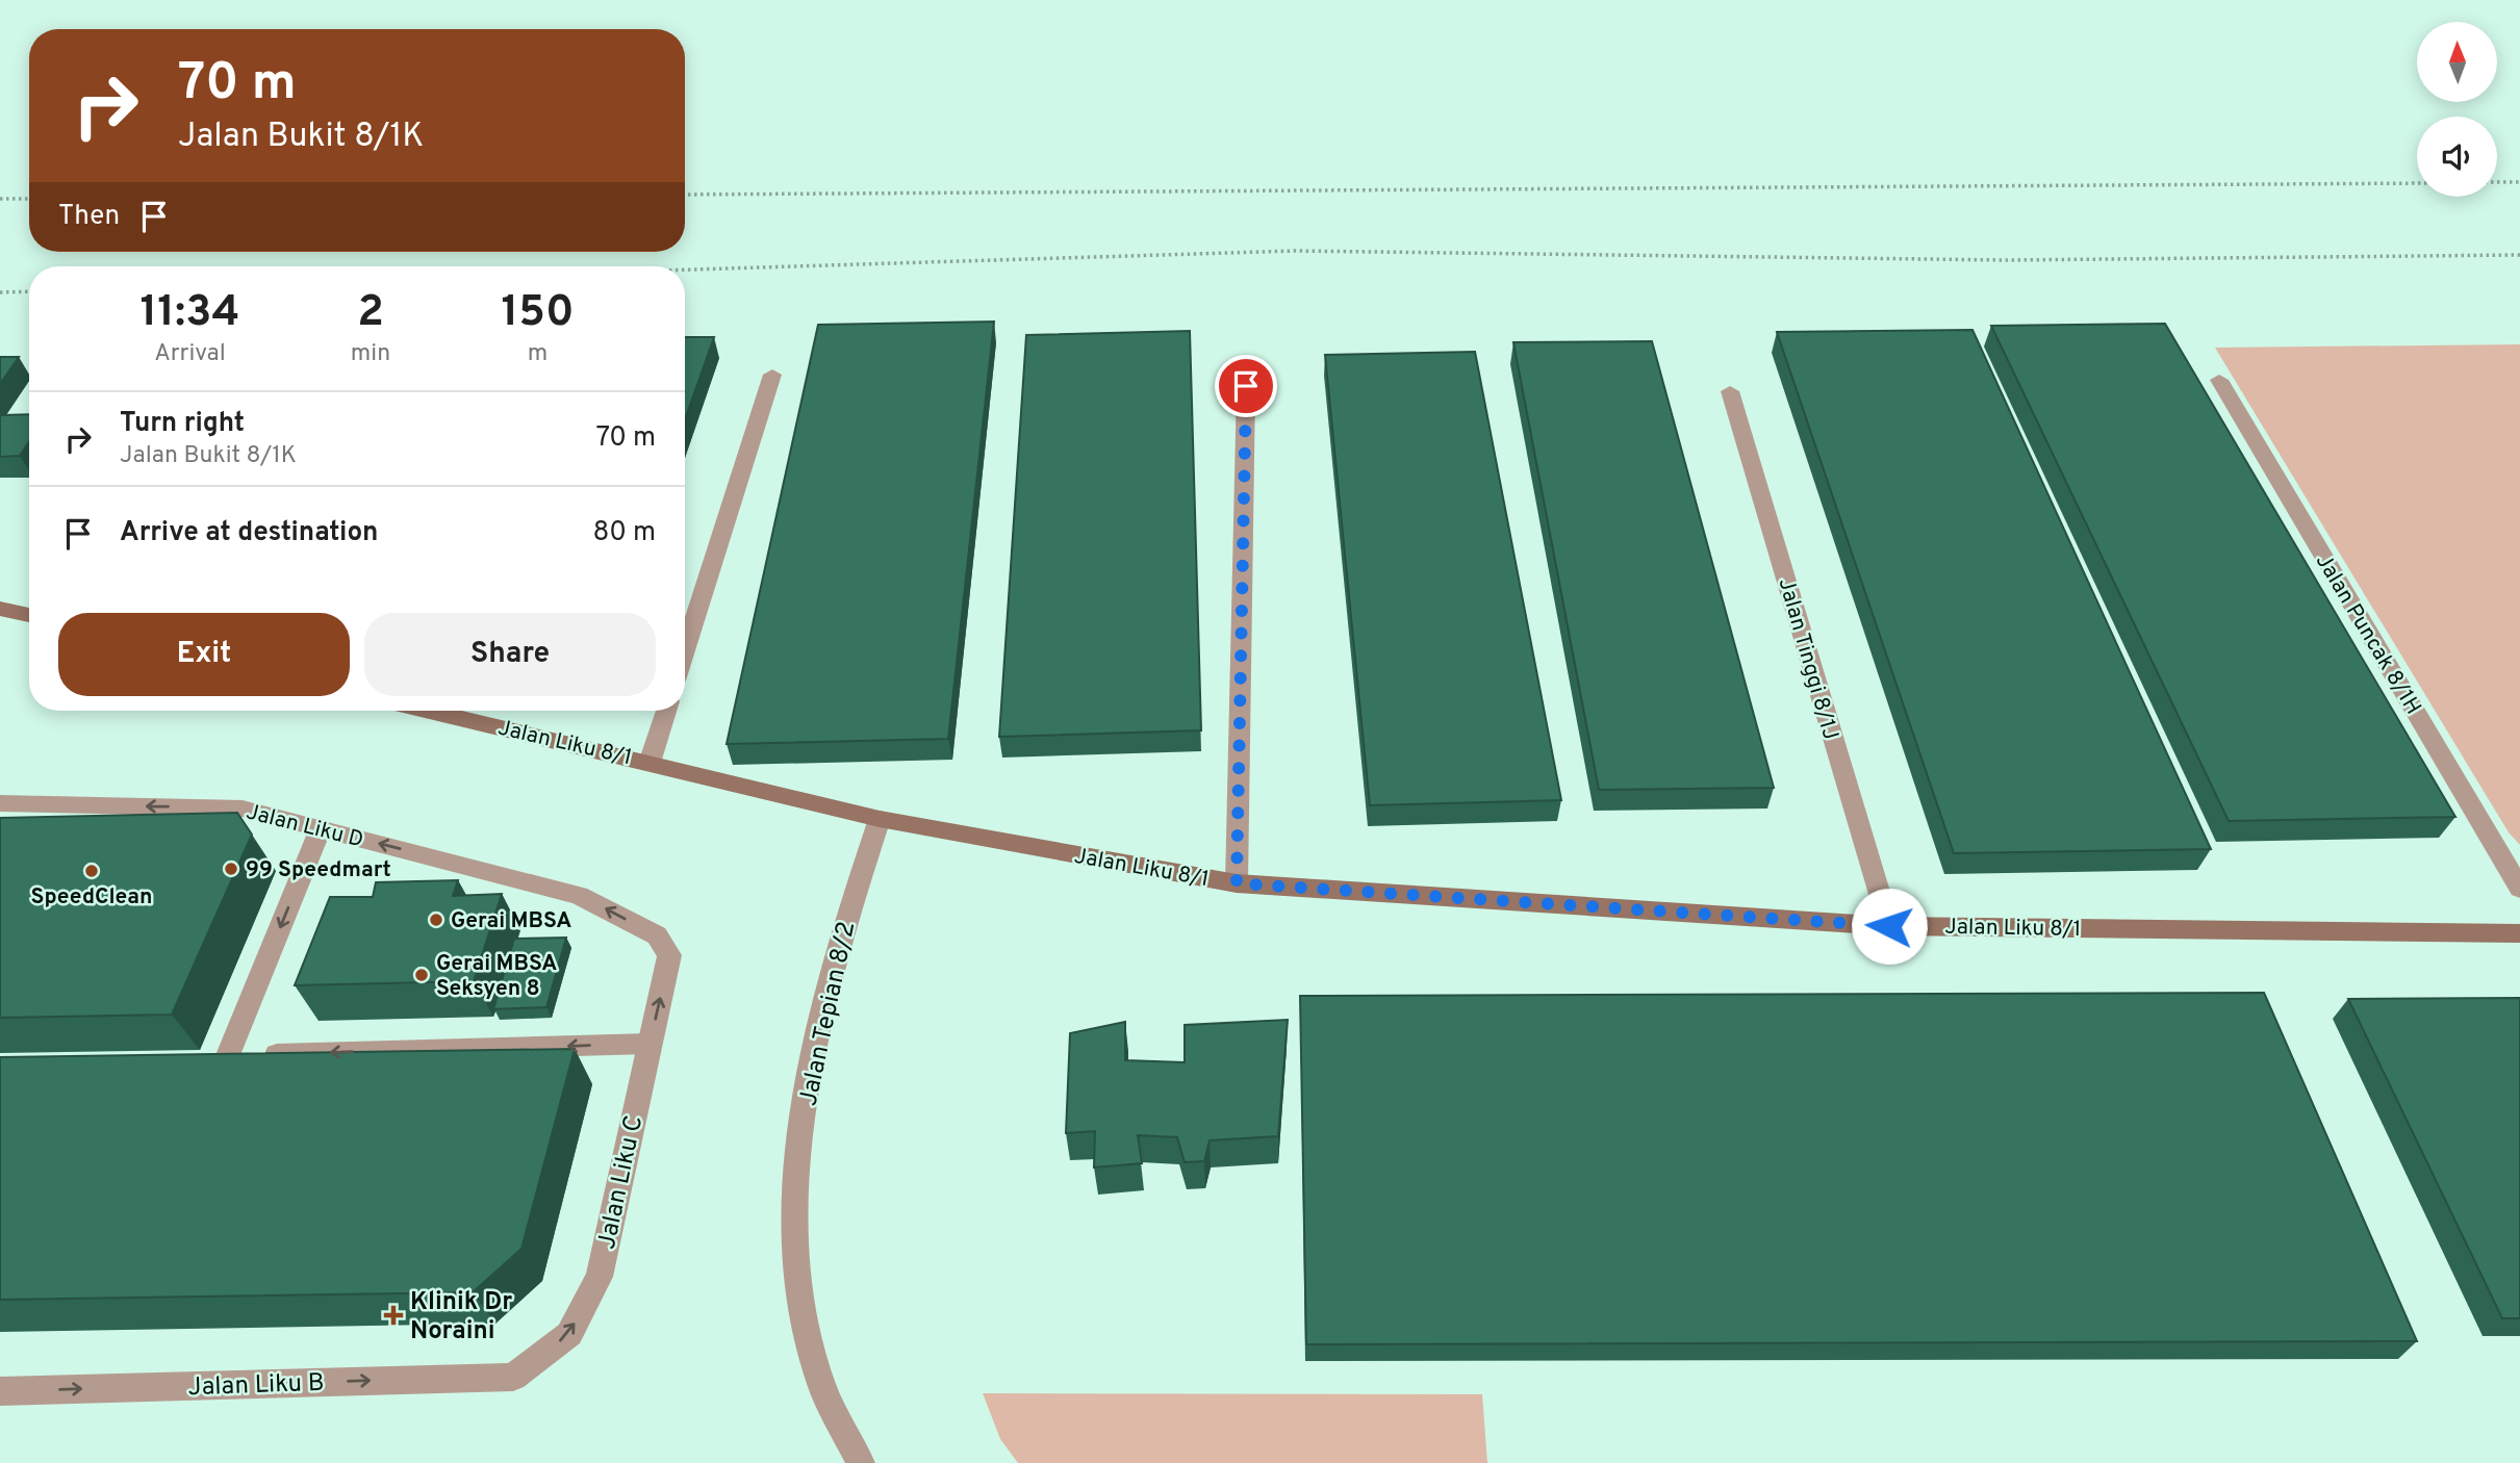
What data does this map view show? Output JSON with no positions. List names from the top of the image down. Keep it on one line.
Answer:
{"streets":{"street":["Jalan Puncak 8/1H","Jalan Tinggi 8/1J","Jalan Liku 8/1","Jalan Liku D","Jalan Tepian 8/2","Jalan Liku C","Jalan Liku B"]},"crossings":[["Jalan Tinggi 8/1J","Jalan Liku 8/1"],["Jalan Liku 8/1","Jalan Tepian 8/2"],["Jalan Liku D","Jalan Liku C"],["Jalan Liku C","Jalan Liku B"]],"one_way":["Jalan Liku D","Jalan Liku C","Jalan Liku B"],"places":{"other":["99 Speedmart","SpeedClean","Gerai MBSA","Gerai MBSA Seksyen 8"],"health":["Klinik Dr Noraini"]},"north":"top","page":{"turn":["70 m","Jalan Bukit 8/1K"],"then":"Then","eta":["11:34","Arrival","2","min","150","m"],"list":[{"name":"Turn right","note":"Jalan Bukit 8/1K","value":"70 m"},{"name":"Arrive at destination","value":"80 m"}],"buttons":["Exit","Share"]}}
